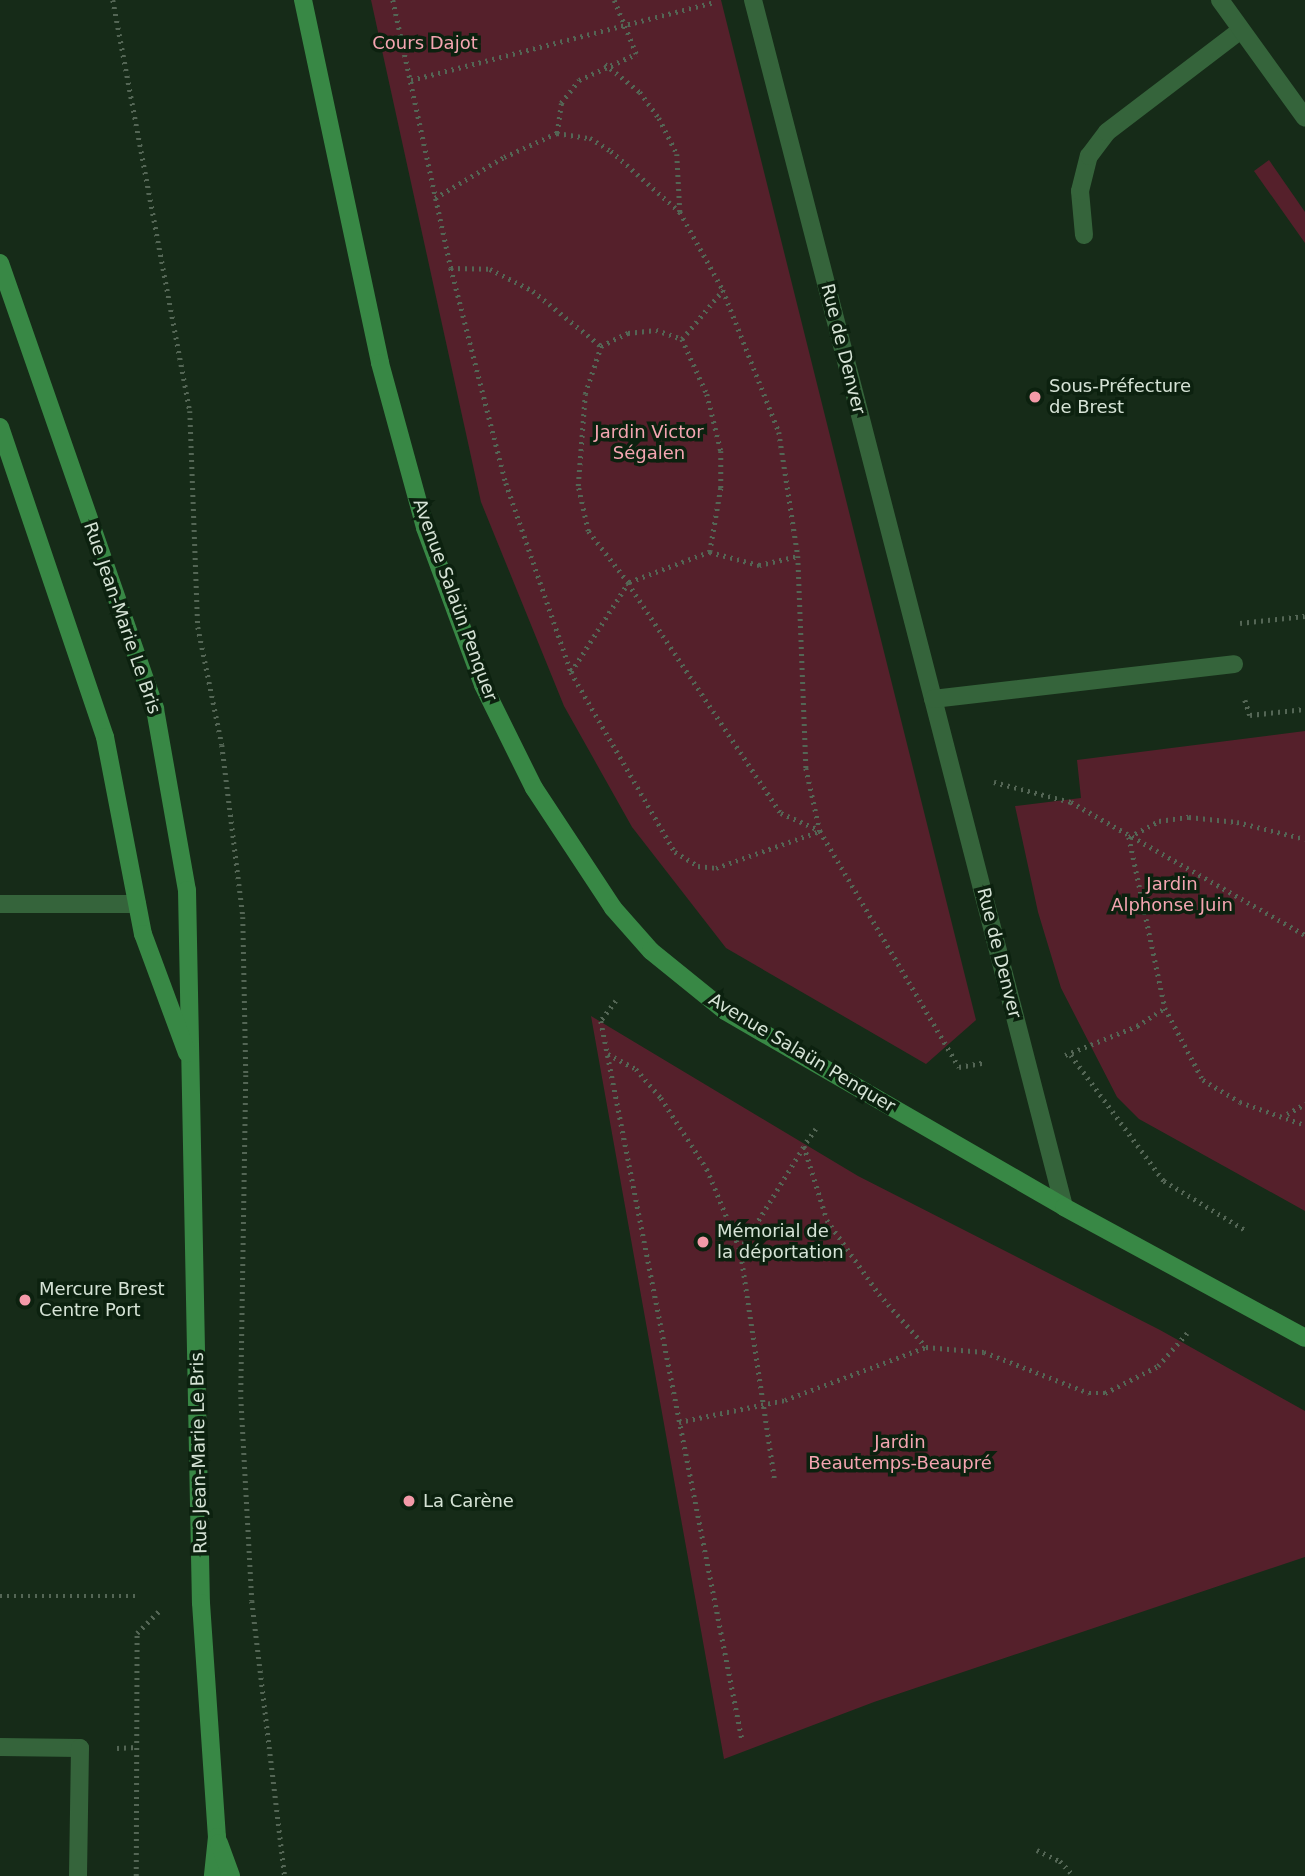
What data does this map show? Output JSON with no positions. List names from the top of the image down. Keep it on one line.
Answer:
{"streets":{"main road":["Avenue Salaün Penquer","Rue Jean-Marie Le Bris"],"street":["Rue de Denver"]},"crossings":[["Rue de Denver","Avenue Salaün Penquer"]],"parks":["Cours Dajot","Jardin Victor Ségalen","Jardin Alphonse Juin","Jardin Beautemps-Beaupré"],"places":["Sous-Préfecture de Brest","Mémorial de la déportation","Mercure Brest Centre Port","La Carène"]}
